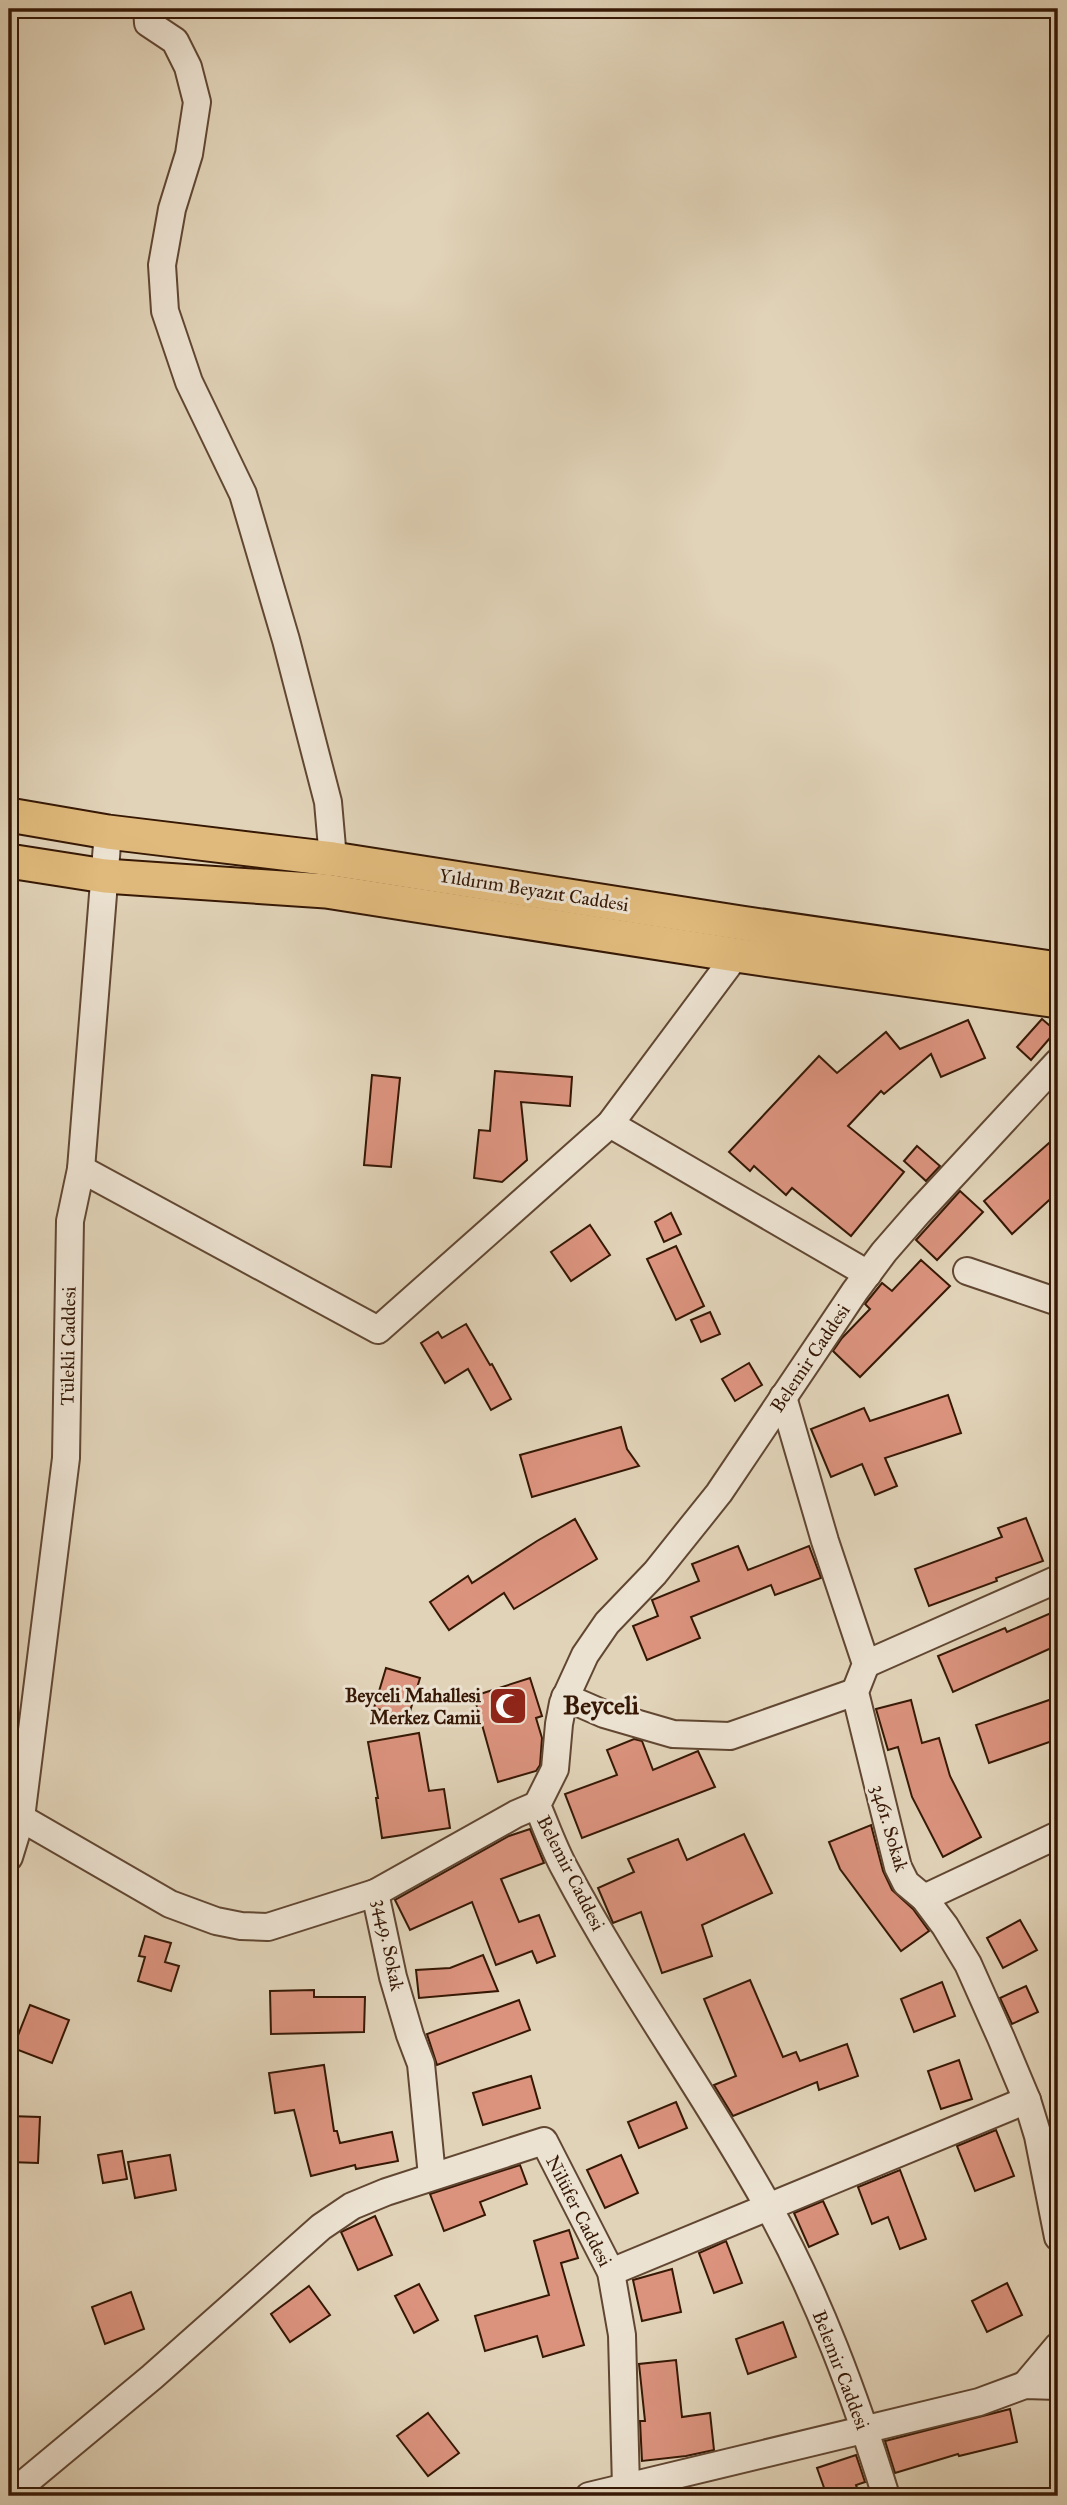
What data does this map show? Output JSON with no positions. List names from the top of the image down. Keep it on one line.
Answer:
{"streets":{"main road":["Yıldırım Beyazıt Caddesi"],"street":["Tülekli Caddesi","Belemir Caddesi","3461. Sokak","3449. Sokak","Nilüfer Caddesi"]},"crossings":[["Yıldırım Beyazıt Caddesi","Tülekli Caddesi"],["Belemir Caddesi","3449. Sokak"],["3449. Sokak","Nilüfer Caddesi"]],"districts":["Beyceli"],"places":{"mosque":["Beyceli Mahallesi Merkez Camii"]}}
